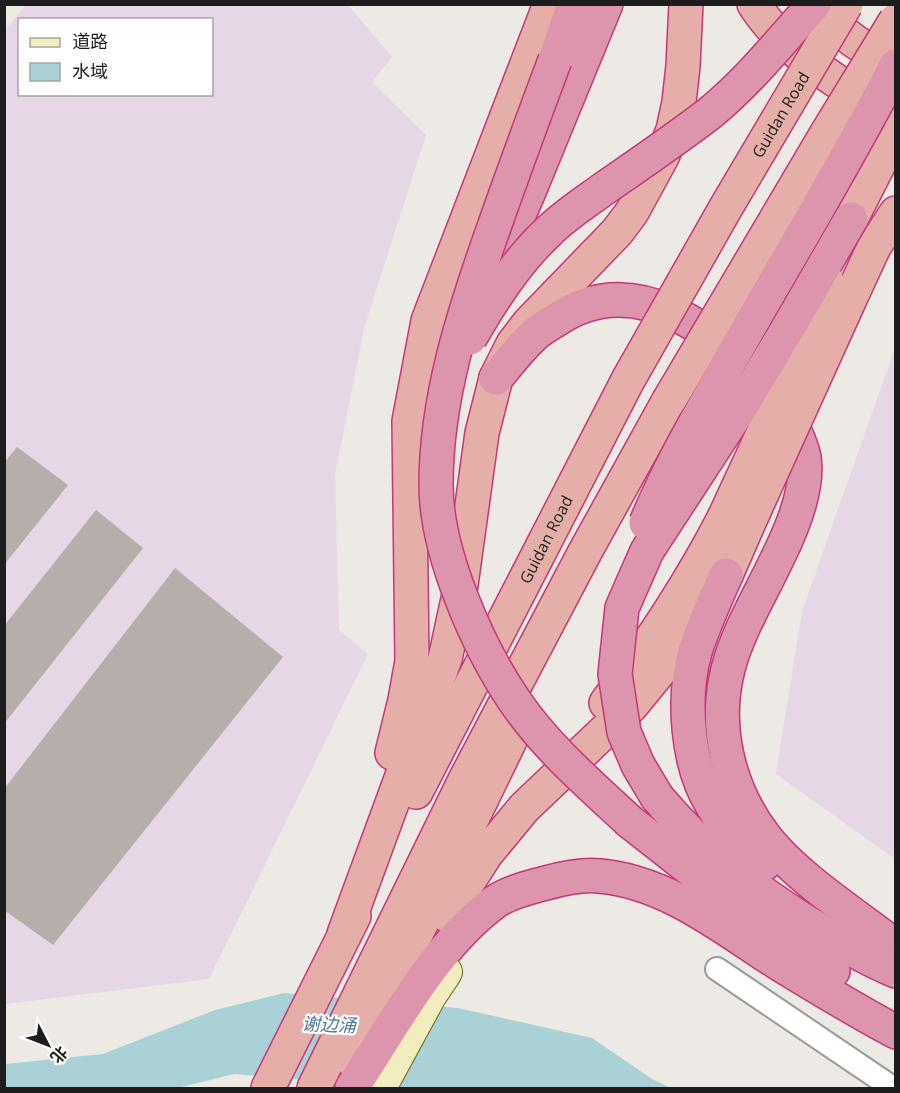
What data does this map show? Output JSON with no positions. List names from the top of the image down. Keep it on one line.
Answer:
{"streets":{"highway":["Guidan Road"]},"water":["谢边涌"],"legend":["道路","水域"],"north":"bottom right"}
